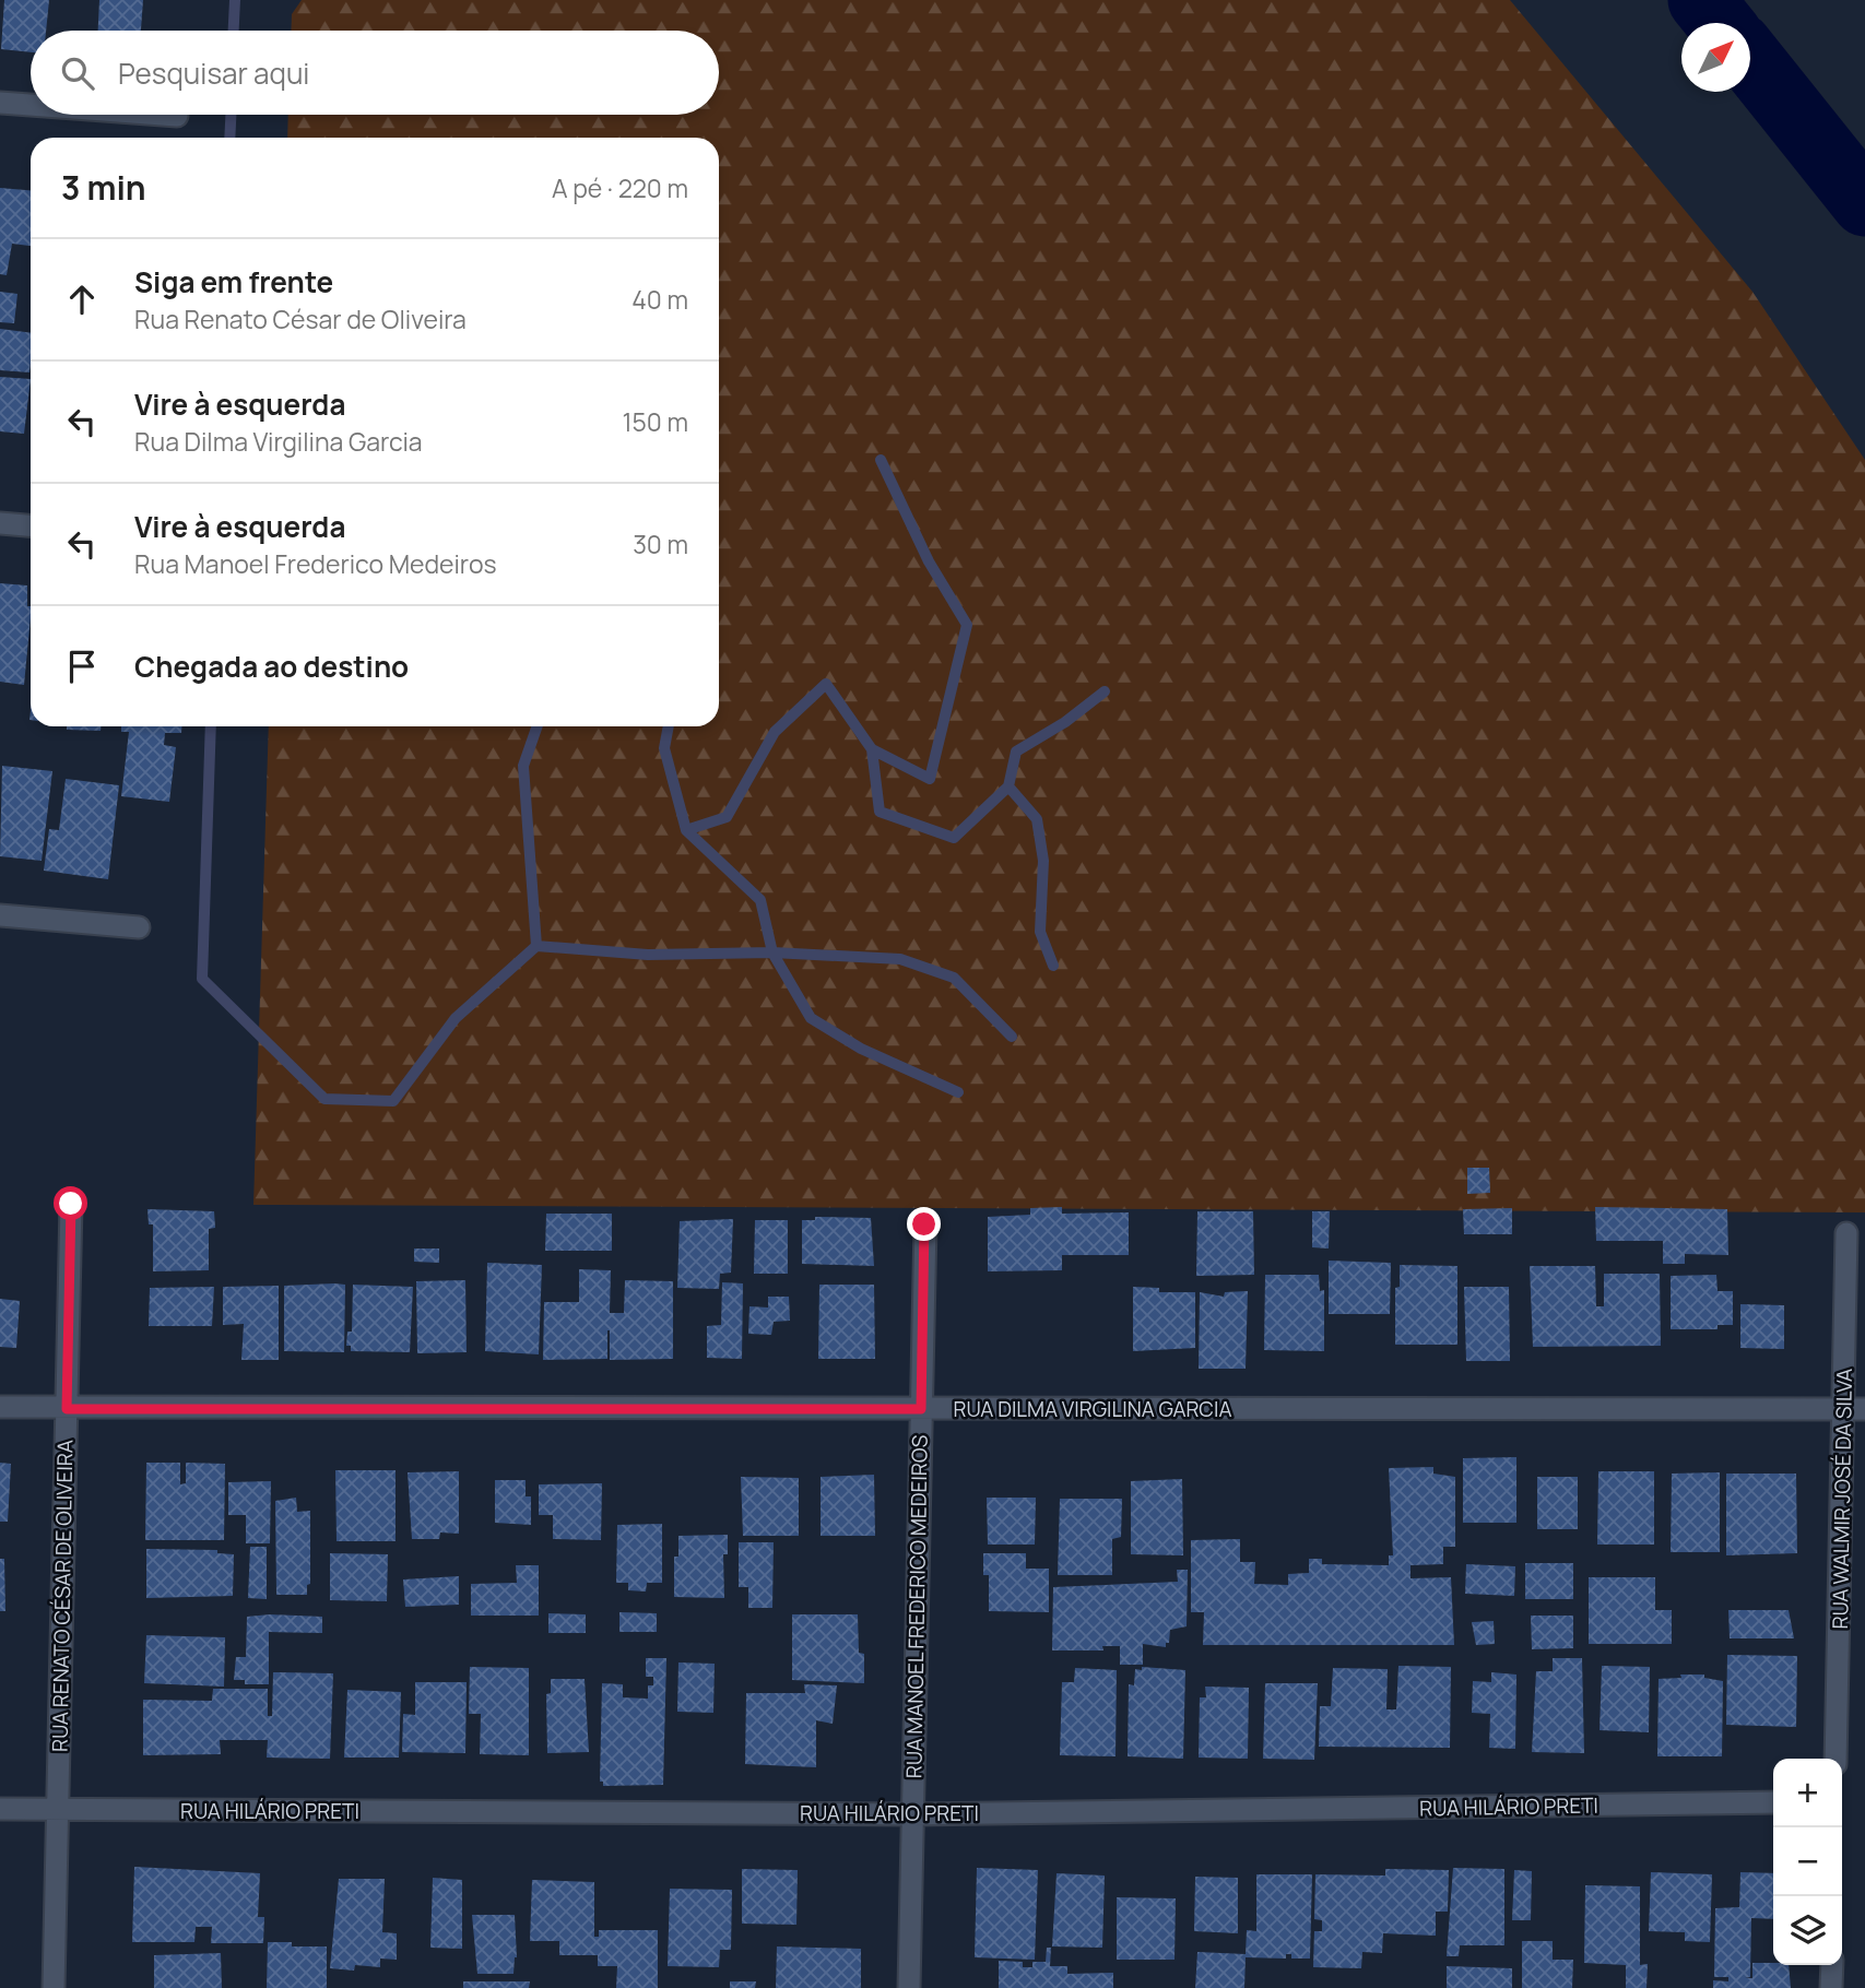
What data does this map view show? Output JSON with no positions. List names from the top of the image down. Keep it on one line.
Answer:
{"streets":{"street":["RUA DILMA VIRGILINA GARCIA","RUA WALMIR JOSÉ DA SILVA","RUA RENATO CÉSAR DE OLIVEIRA","RUA MANOEL FREDERICO MEDEIROS","RUA HILÁRIO PRETI"]},"crossings":[["RUA DILMA VIRGILINA GARCIA","RUA WALMIR JOSÉ DA SILVA"],["RUA DILMA VIRGILINA GARCIA","RUA RENATO CÉSAR DE OLIVEIRA"],["RUA DILMA VIRGILINA GARCIA","RUA MANOEL FREDERICO MEDEIROS"],["RUA RENATO CÉSAR DE OLIVEIRA","RUA HILÁRIO PRETI"],["RUA MANOEL FREDERICO MEDEIROS","RUA HILÁRIO PRETI"]],"north":"top right","page":{"search":"Pesquisar aqui","heading":["3 min","A pé · 220 m"],"list":[["Siga em frente","Rua Renato César de Oliveira","40 m"],["Vire à esquerda","Rua Dilma Virgilina Garcia","150 m"],["Vire à esquerda","Rua Manoel Frederico Medeiros","30 m"],"Chegada ao destino"],"map_buttons":["+","−"]}}
